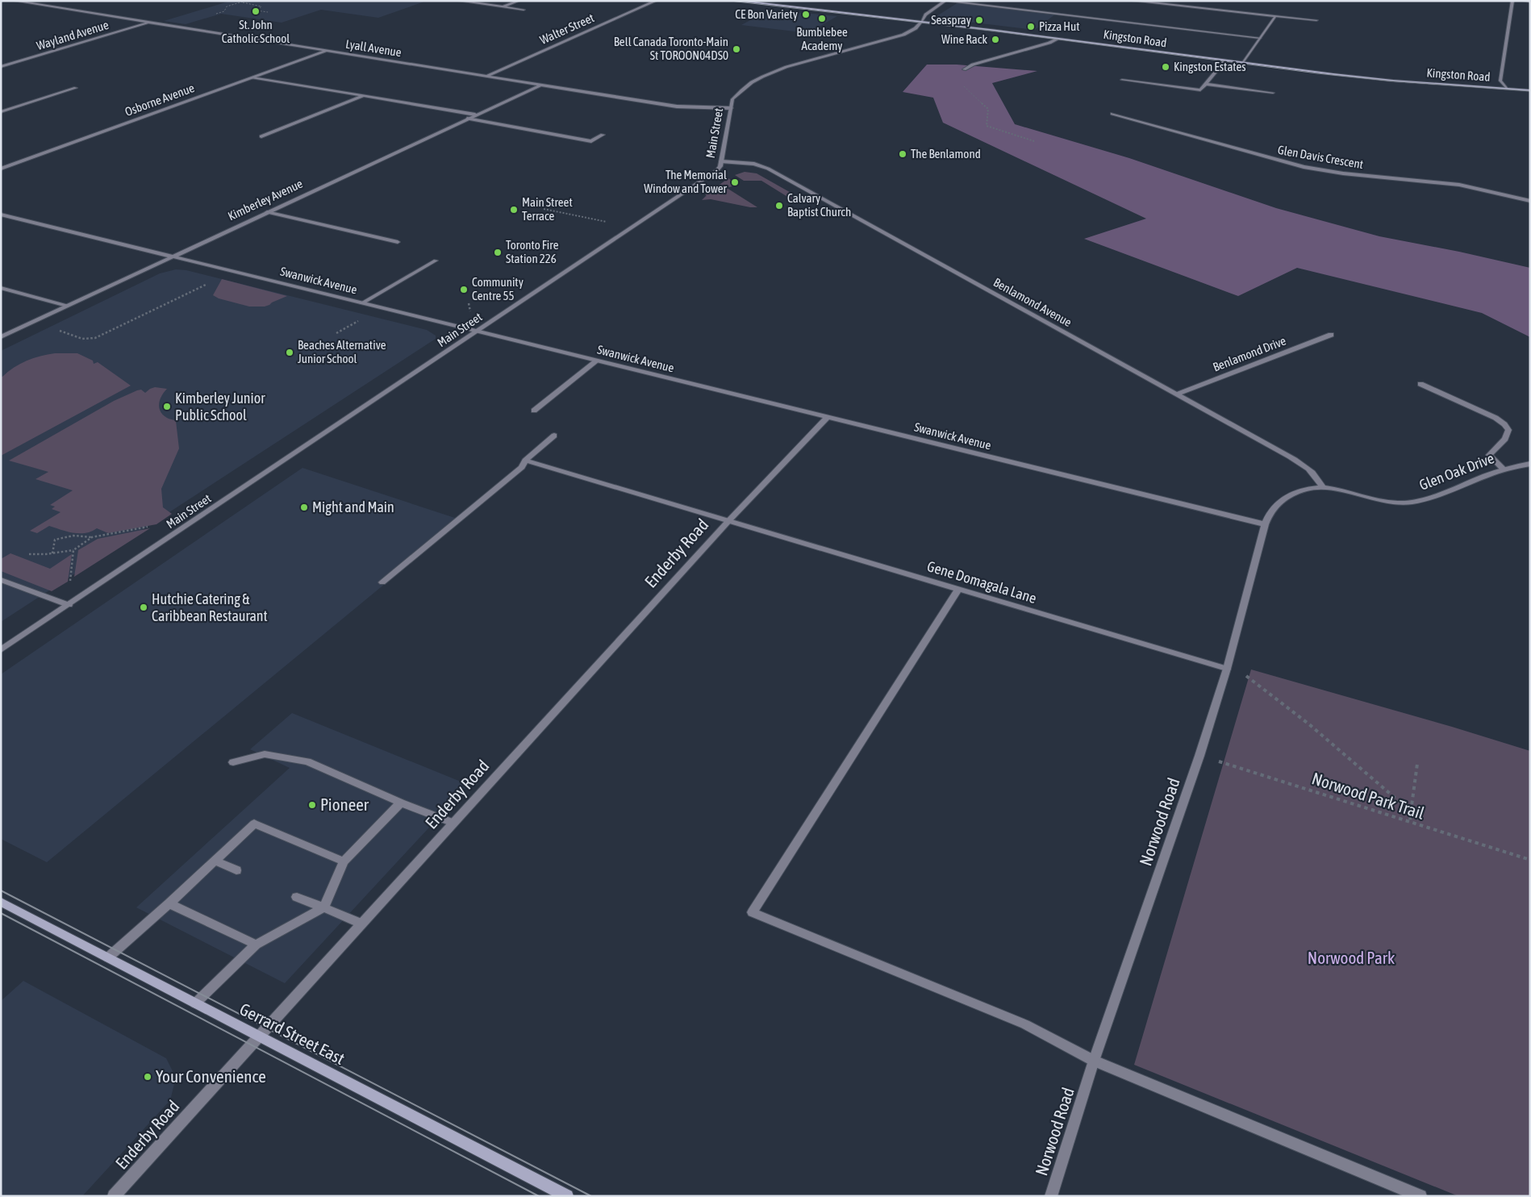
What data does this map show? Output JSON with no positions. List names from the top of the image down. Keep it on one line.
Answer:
{"streets":{"main road":["Kingston Road","Gerrard Street East"],"street":["Walter Street","Wayland Avenue","Lyall Avenue","Osborne Avenue","Main Street","Glen Davis Crescent","Kimberley Avenue","Swanwick Avenue","Benlamond Avenue","Benlamond Drive","Glen Oak Drive","Enderby Road","Gene Domagala Lane","Norwood Road"],"path":["Norwood Park Trail"]},"crossings":[["Walter Street","Lyall Avenue"],["Wayland Avenue","Lyall Avenue"],["Kingston Road","Main Street"],["Lyall Avenue","Osborne Avenue"],["Lyall Avenue","Main Street"],["Lyall Avenue","Kimberley Avenue"],["Main Street","Swanwick Avenue"],["Main Street","Benlamond Avenue"],["Kimberley Avenue","Swanwick Avenue"],["Swanwick Avenue","Enderby Road"],["Swanwick Avenue","Norwood Road"],["Benlamond Avenue","Benlamond Drive"],["Benlamond Avenue","Glen Oak Drive"],["Benlamond Avenue","Norwood Road"],["Glen Oak Drive","Norwood Road"],["Enderby Road","Gene Domagala Lane"],["Enderby Road","Gerrard Street East"],["Gene Domagala Lane","Norwood Road"],["Norwood Park Trail","Norwood Road"]],"parks":["Norwood Park"],"places":["St. John Catholic School","CE Bon Variety","Bumblebee Academy","Seaspray","Pizza Hut","Wine Rack","Bell Canada Toronto-Main St TOROON04DS0","Kingston Estates","The Benlamond","The Memorial Window and Tower","Calvary Baptist Church","Main Street Terrace","Toronto Fire Station 226","Community Centre 55","Beaches Alternative Junior School","Kimberley Junior Public School","Might and Main","Hutchie Catering & Caribbean Restaurant","Pioneer","Your Convenience"]}
